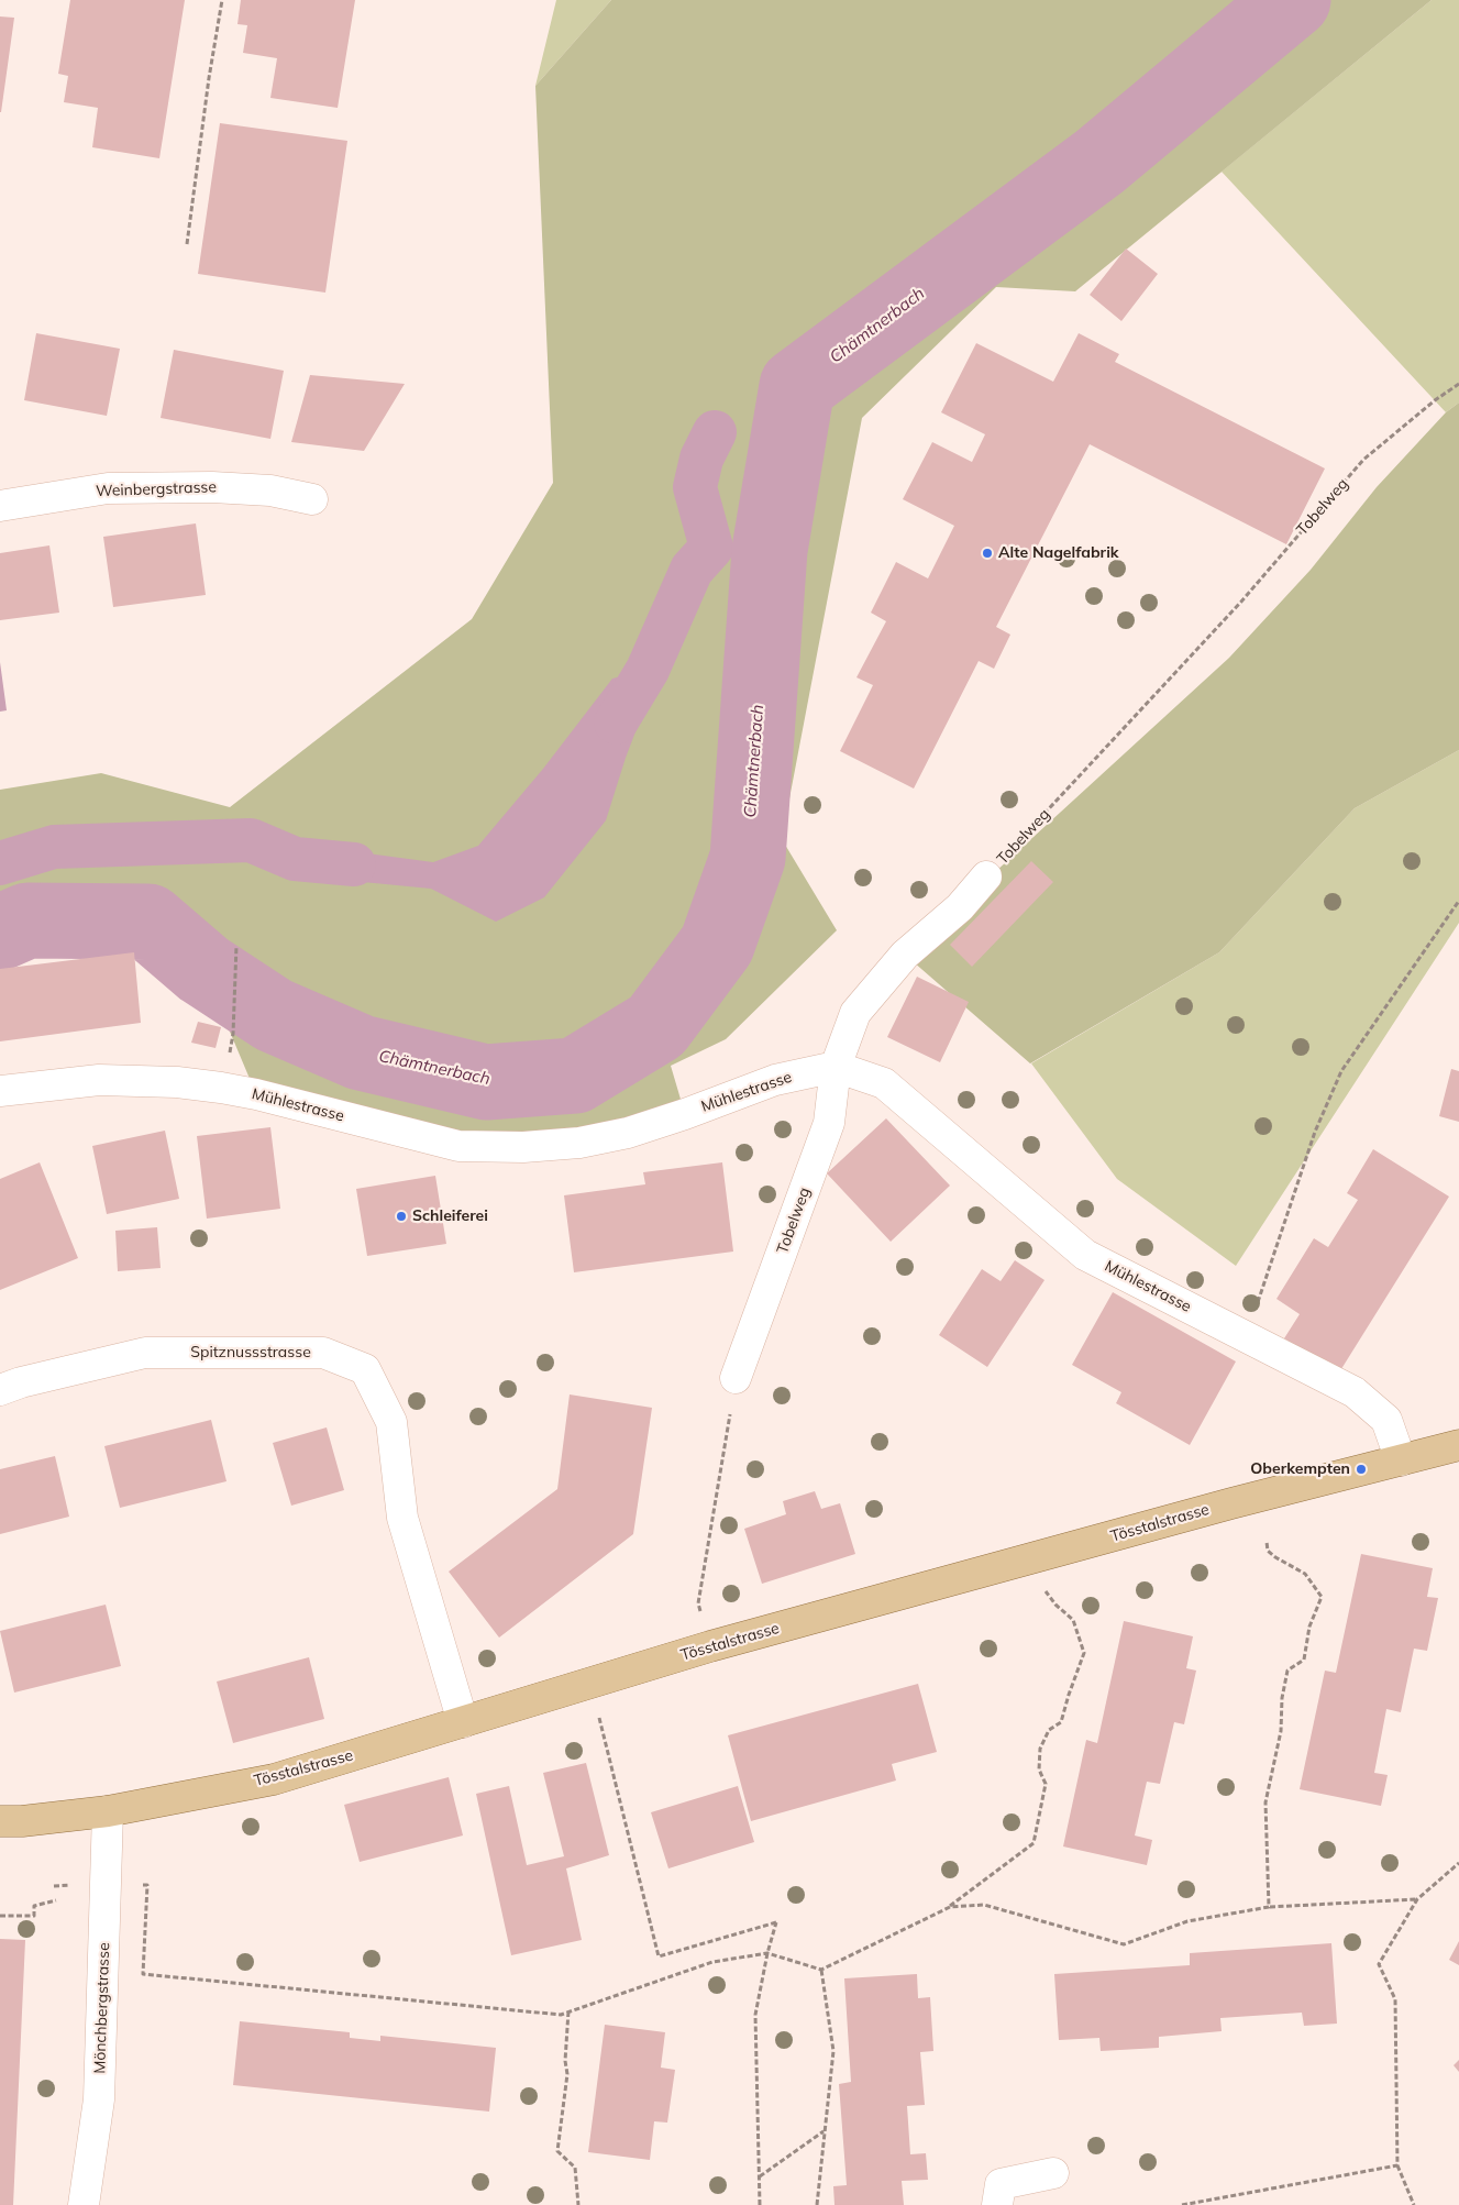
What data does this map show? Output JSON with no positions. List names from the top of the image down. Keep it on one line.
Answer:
{"streets":{"main road":["Tösstalstrasse"],"street":["Weinbergstrasse","Tobelweg","Mühlestrasse","Spitznussstrasse","Mönchbergstrasse"]},"crossings":[["Tobelweg","Mühlestrasse"],["Mühlestrasse","Tösstalstrasse"],["Spitznussstrasse","Tösstalstrasse"],["Tösstalstrasse","Mönchbergstrasse"]],"water":["Chämtnerbach"],"places":["Alte Nagelfabrik","Schleiferei","Oberkempten"]}
